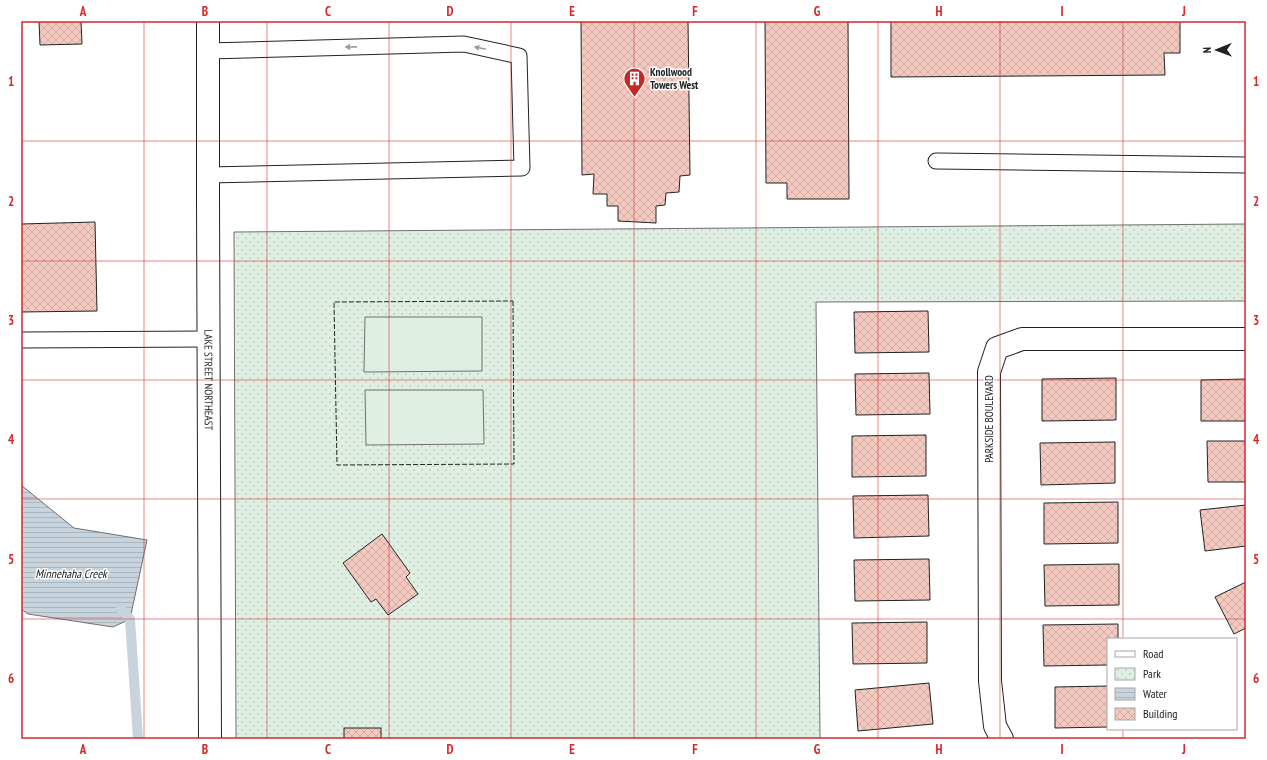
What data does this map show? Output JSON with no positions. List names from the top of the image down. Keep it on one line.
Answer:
{"streets":{"street":["LAKE STREET NORTHEAST","PARKSIDE BOULEVARD"]},"water":["Minnehaha Creek"],"places":{"building":["Knollwood Towers West"]},"legend":["Road","Park","Water","Building"],"north":"left","grid":{"columns":["A","B","C","D","E","F","G","H","I","J"],"rows":["1","2","3","4","5","6"]}}
